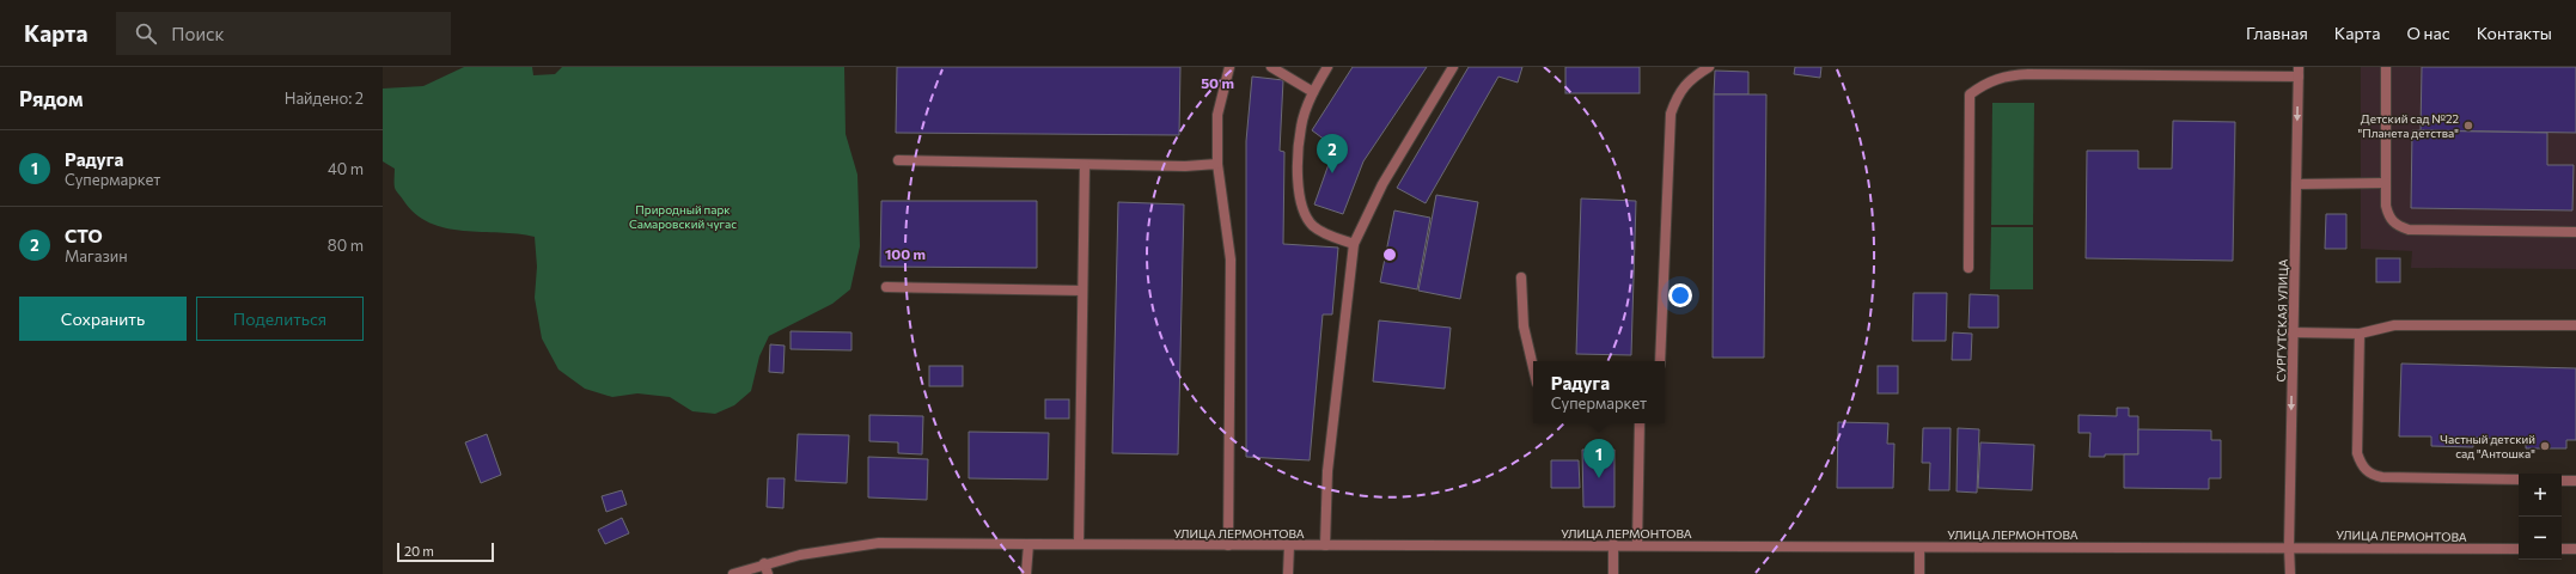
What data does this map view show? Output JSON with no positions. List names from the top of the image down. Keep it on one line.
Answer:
{"streets":{"street":["СУРГУТСКАЯ УЛИЦА","УЛИЦА ЛЕРМОНТОВА"]},"crossings":[["СУРГУТСКАЯ УЛИЦА","УЛИЦА ЛЕРМОНТОВА"]],"one_way":["СУРГУТСКАЯ УЛИЦА"],"parks":["Природный парк Самаровский чугас"],"places":["Детский сад №22 \"Планета детства\"","Частный детский сад \"Антошка\""],"scale_bar":"20 m","page":{"header":"Карта","search":"Поиск","nav":["Главная","Карта","О нас","Контакты"],"heading":["Рядом","Найдено: 2"],"list":[{"mark":"1","name":"Радуга","note":"Супермаркет","value":"40 m"},{"mark":"2","name":"СТО","note":"Магазин","value":"80 m"}],"pins":["2","1"],"buttons":["Сохранить","Поделиться"],"popup":["Радуга","Супермаркет"],"map_buttons":["+","−"],"scale":"20 m"},"rings":["50 m","100 m"]}
